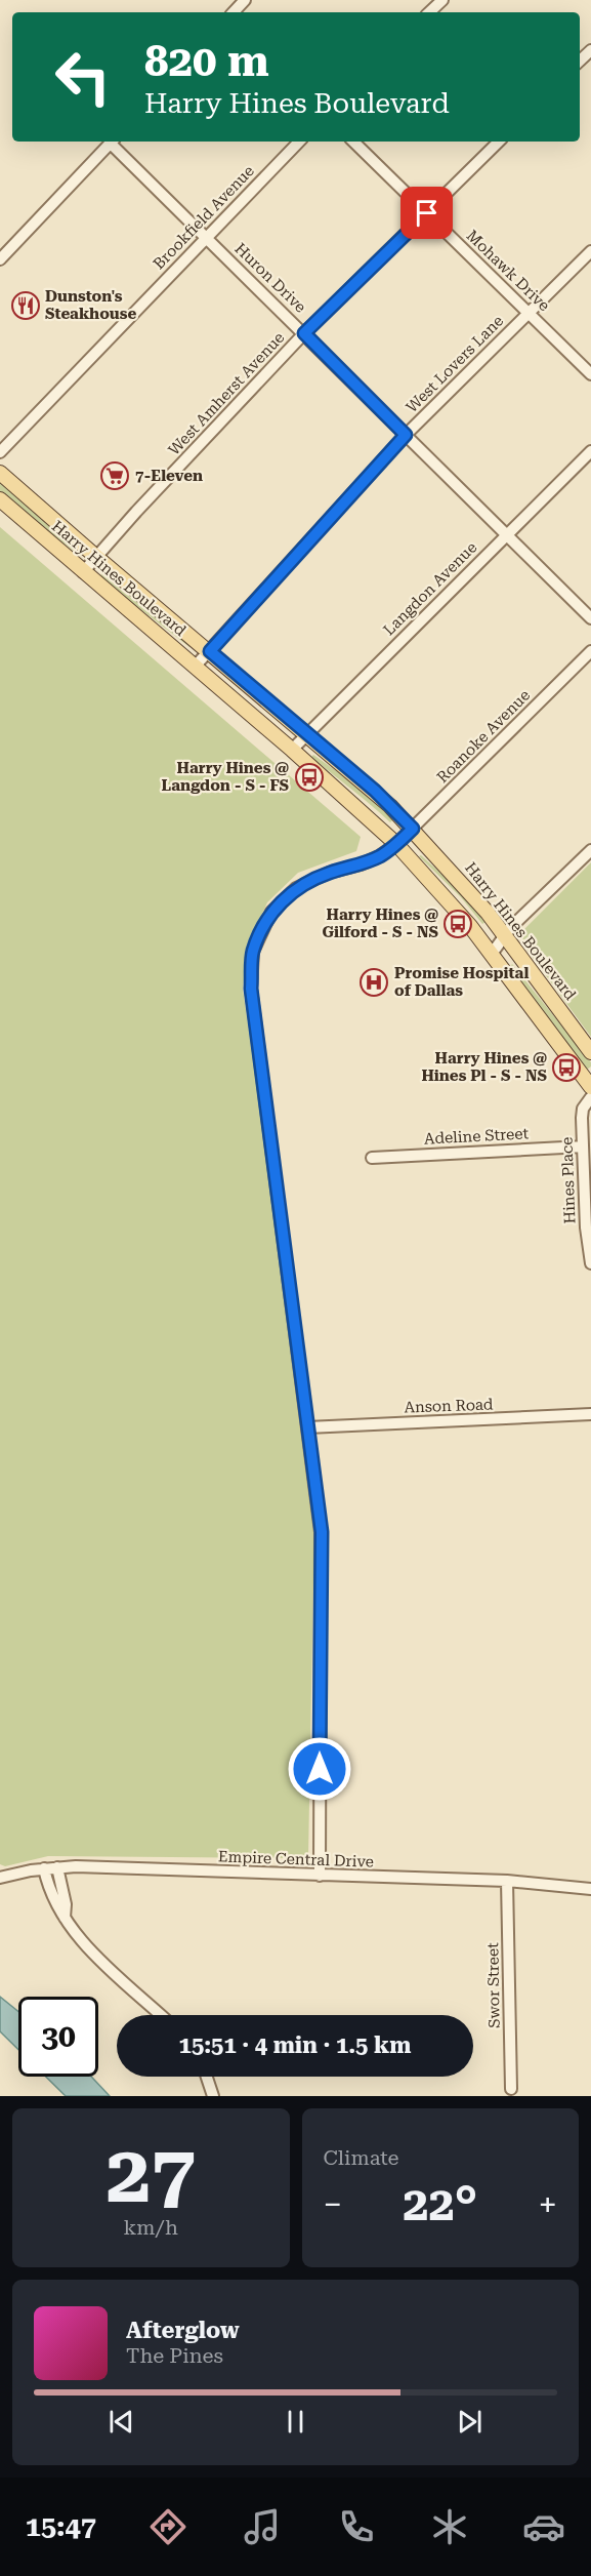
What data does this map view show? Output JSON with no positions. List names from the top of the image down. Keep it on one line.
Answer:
{"streets":{"main road":["Harry Hines Boulevard"],"street":["Brookfield Avenue","Mohawk Drive","Huron Drive","West Lovers Lane","West Amherst Avenue","Langdon Avenue","Roanoke Avenue","Adeline Street","Hines Place","Anson Road","Empire Central Drive","Swor Street"]},"crossings":[["Brookfield Avenue","Huron Drive"],["Mohawk Drive","West Lovers Lane"],["Mohawk Drive","West Amherst Avenue"],["Huron Drive","West Lovers Lane"],["Huron Drive","West Amherst Avenue"],["Huron Drive","Langdon Avenue"],["West Lovers Lane","Harry Hines Boulevard"],["West Amherst Avenue","Harry Hines Boulevard"],["Harry Hines Boulevard","Langdon Avenue"],["Harry Hines Boulevard","Roanoke Avenue"],["Roanoke Avenue","Anson Road"],["Roanoke Avenue","Empire Central Drive"],["Adeline Street","Hines Place"],["Empire Central Drive","Swor Street"]],"places":{"restaurant":["Dunston's Steakhouse"],"supermarket":["7-Eleven"],"bus stop":["Harry Hines @ Langdon - S - FS","Harry Hines @ Gilford - S - NS","Harry Hines @ Hines Pl - S - NS"],"hospital":["Promise Hospital of Dallas"]},"page":{"turn":["820 m","Harry Hines Boulevard"],"limit":"30","trip":"15:51 · 4 min · 1.5 km","tile":[["27","km/h"],"Climate"],"heat":["−","22°","+"],"song":["Afterglow","The Pines"],"tabs":"15:47"}}
